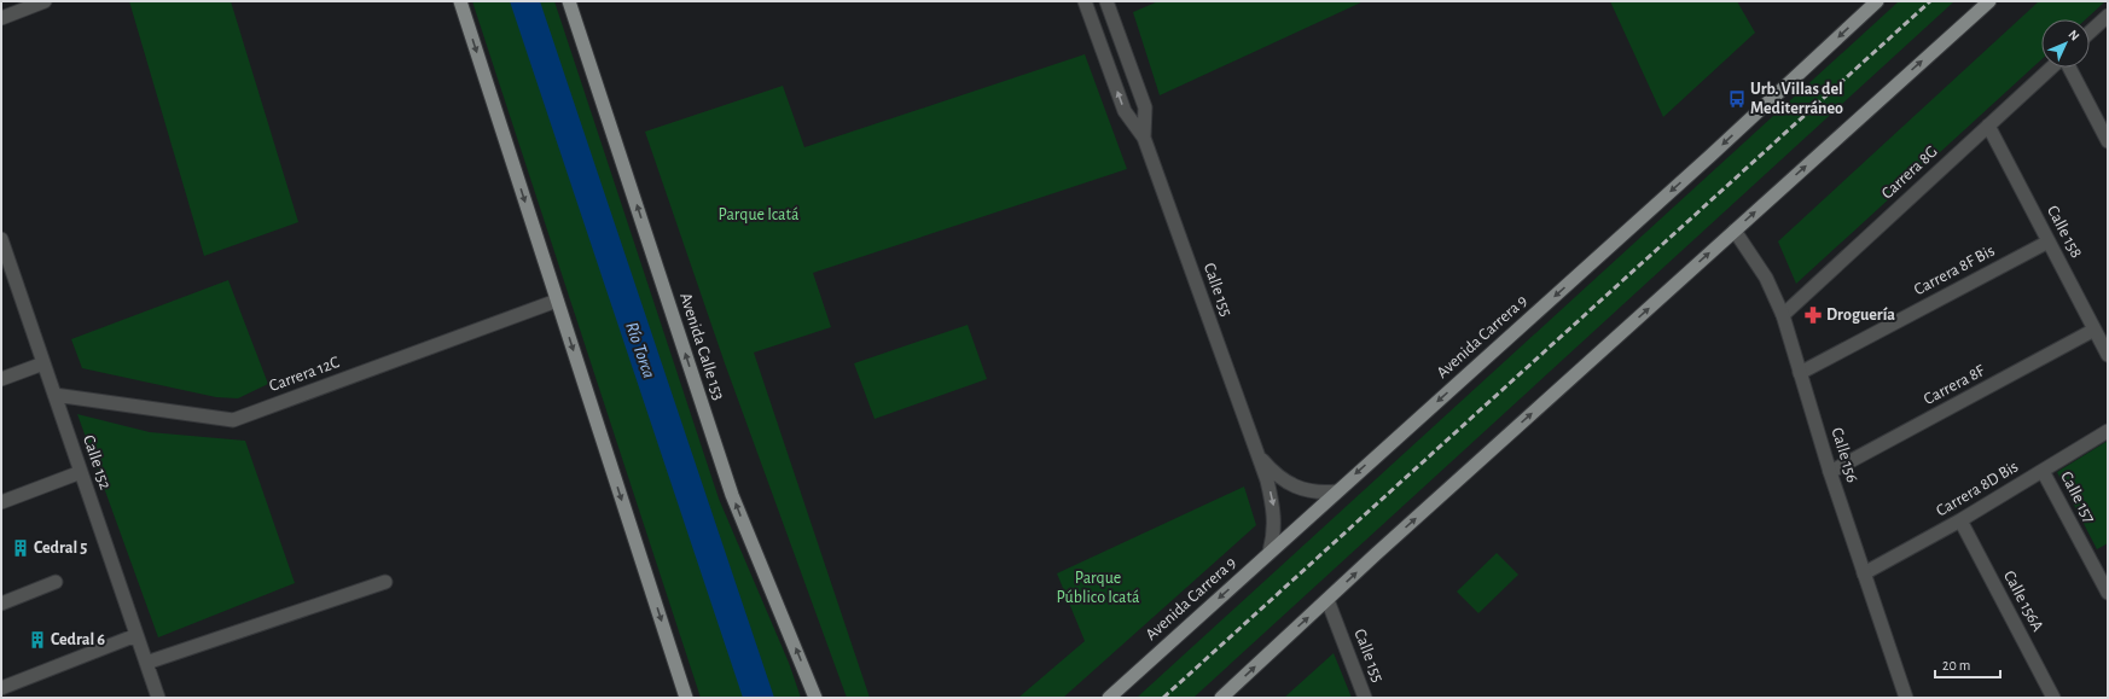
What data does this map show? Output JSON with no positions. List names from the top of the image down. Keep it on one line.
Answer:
{"streets":{"main road":["Avenida Carrera 9","Avenida Calle 153"],"street":["Carrera 8G","Calle 158","Carrera 8F Bis","Calle 155","Carrera 12C","Carrera 8F","Calle 156","Calle 152","Carrera 8D Bis","Calle 157","Calle 156A"]},"crossings":[["Carrera 8G","Calle 158"],["Carrera 8G","Calle 156"],["Calle 158","Carrera 8F Bis"],["Calle 158","Carrera 8F"],["Carrera 8F Bis","Calle 156"],["Calle 155","Avenida Carrera 9"],["Carrera 12C","Calle 152"],["Carrera 8F","Calle 156"],["Calle 156","Carrera 8D Bis"],["Carrera 8D Bis","Calle 157"],["Carrera 8D Bis","Calle 156A"]],"water":["Río Torca"],"parks":["Parque Icatá","Parque Público Icatá"],"places":{"bus stop":["Urb. Villas del Mediterráneo"],"pharmacy":["Droguería"],"building":["Cedral 5","Cedral 6"]},"scale_bar":"20 m","north":"top right"}
